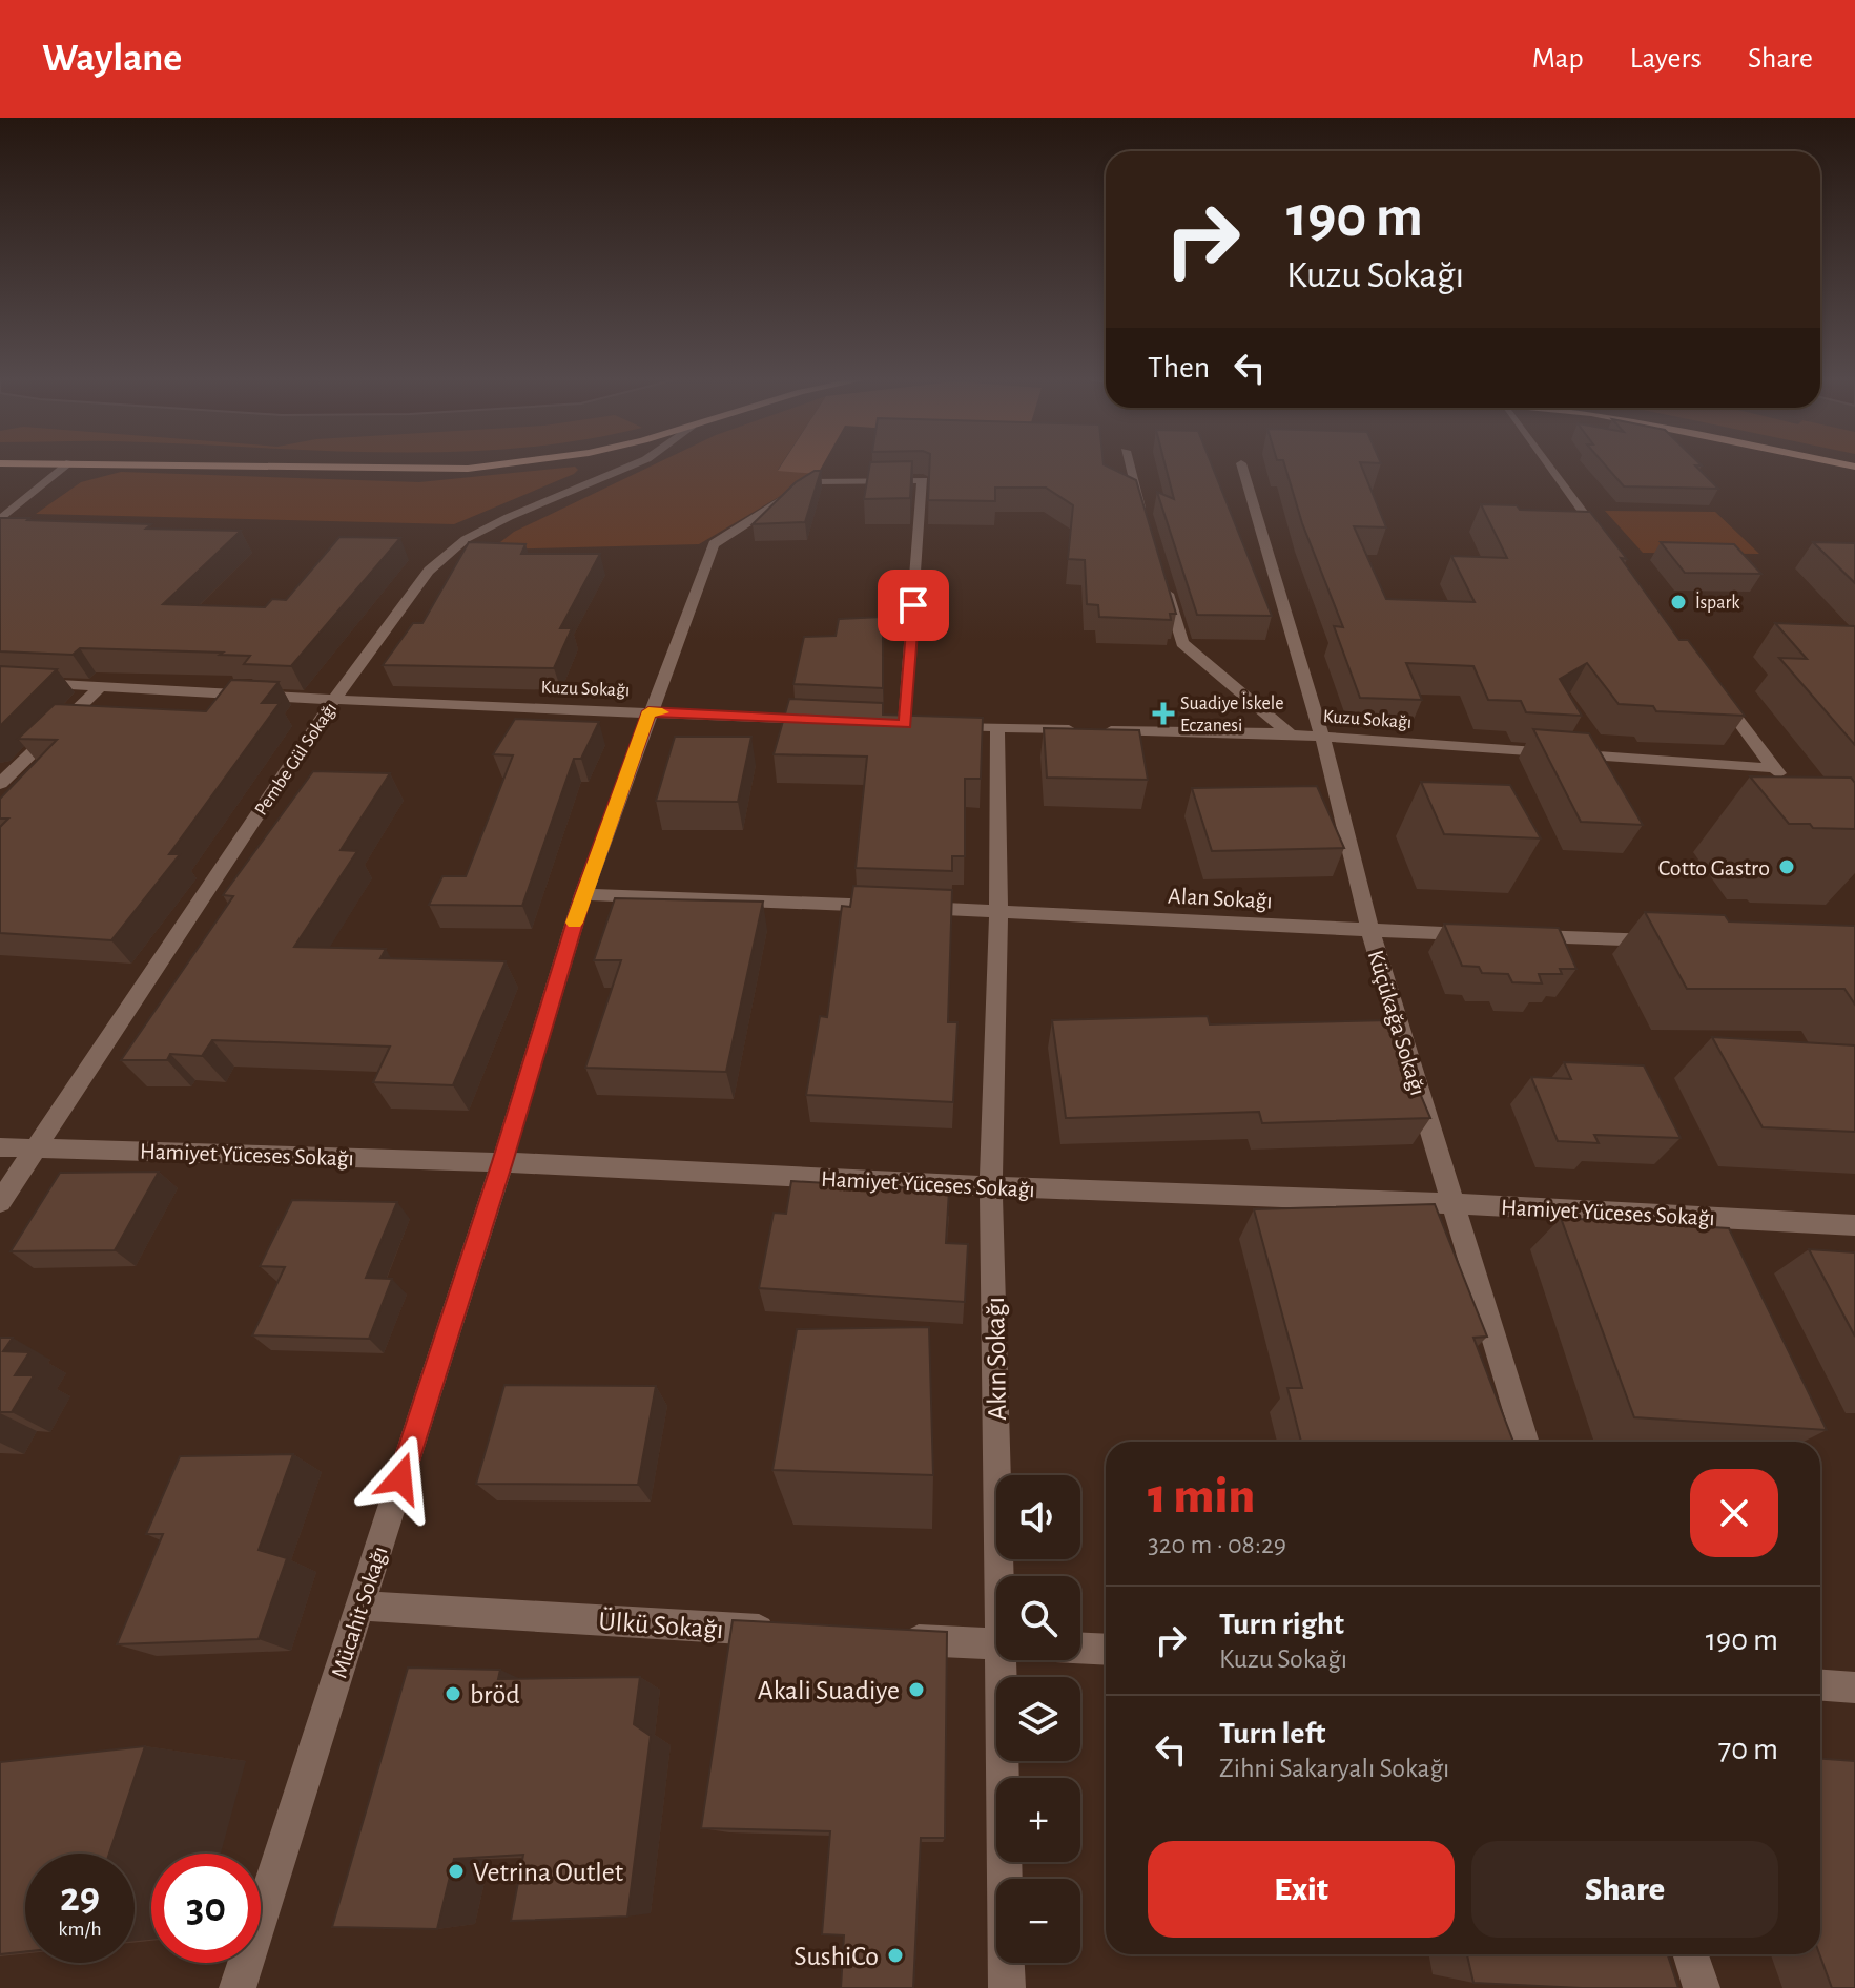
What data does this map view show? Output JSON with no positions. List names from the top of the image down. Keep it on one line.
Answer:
{"streets":{"street":["Kuzu Sokağı","Pembe Gül Sokağı","Alan Sokağı","Küçükağa Sokağı","Hamiyet Yüceses Sokağı","Akın Sokağı","Mücahit Sokağı","Ülkü Sokağı"]},"crossings":[["Kuzu Sokağı","Pembe Gül Sokağı"],["Kuzu Sokağı","Küçükağa Sokağı"],["Kuzu Sokağı","Akın Sokağı"],["Kuzu Sokağı","Mücahit Sokağı"],["Pembe Gül Sokağı","Hamiyet Yüceses Sokağı"],["Alan Sokağı","Küçükağa Sokağı"],["Alan Sokağı","Akın Sokağı"],["Alan Sokağı","Mücahit Sokağı"],["Küçükağa Sokağı","Hamiyet Yüceses Sokağı"],["Hamiyet Yüceses Sokağı","Akın Sokağı"],["Hamiyet Yüceses Sokağı","Mücahit Sokağı"],["Mücahit Sokağı","Ülkü Sokağı"]],"places":{"other":["İspark","Cotto Gastro","Akali Suadiye","bröd","Vetrina Outlet","SushiCo"],"health":["Suadiye İskele Eczanesi"]},"page":{"header":"Waylane","nav":["Map","Layers","Share"],"turn":["190 m","Kuzu Sokağı"],"then":"Then","heading":["1 min","320 m · 08:29"],"map_buttons":["+","−"],"list":[{"name":"Turn right","note":"Kuzu Sokağı","value":"190 m"},{"name":"Turn left","note":"Zihni Sakaryalı Sokağı","value":"70 m"}],"buttons":["Exit","Share"],"speed":"29 km/h","limit":"30"}}
